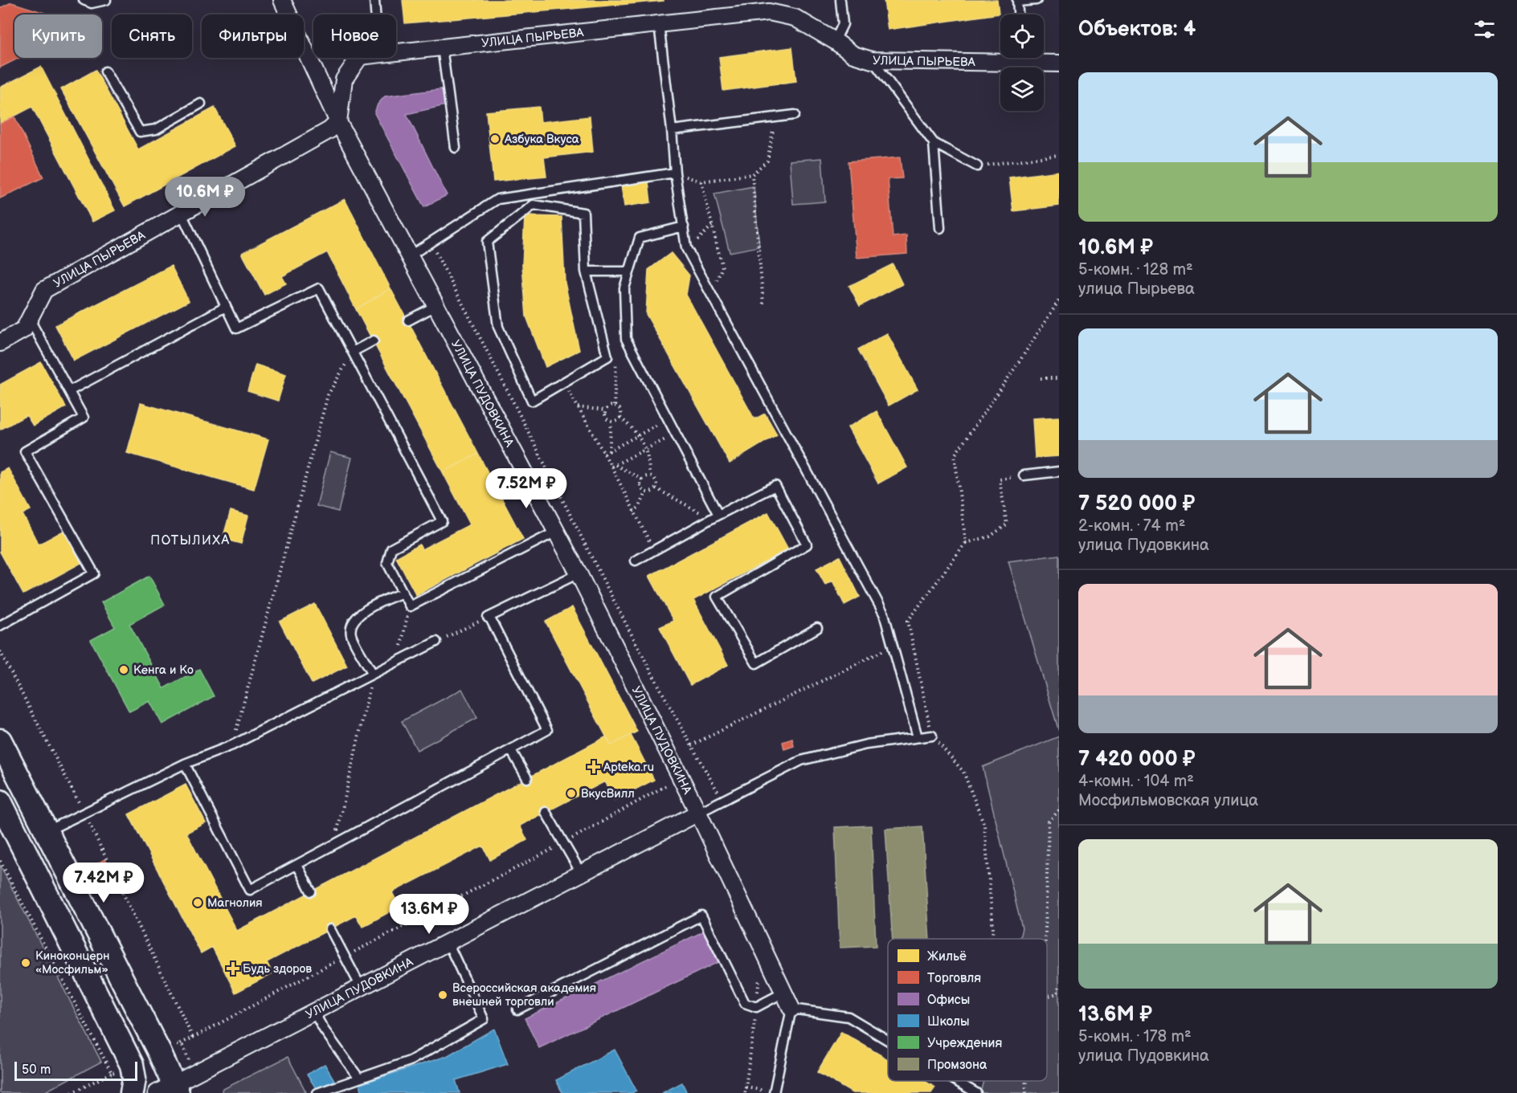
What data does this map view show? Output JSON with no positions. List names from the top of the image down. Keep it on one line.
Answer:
{"streets":{"street":["УЛИЦА ПЫРЬЕВА","УЛИЦА ПУДОВКИНА"]},"crossings":[["УЛИЦА ПЫРЬЕВА","УЛИЦА ПУДОВКИНА"]],"districts":["ПОТЫЛИХА"],"places":{"other":["Азбука Вкуса","Кенга и Ко","ВкусВилл","Магнолия","Киноконцерн «Мосфильм»","Всероссийская академия внешней торговли"],"health":["Apteka.ru","Будь здоров"]},"legend":["Жильё","Торговля","Офисы","Школы","Учреждения","Промзона"],"scale_bar":"50 m","page":{"heading":"Объектов: 4","chip":["Купить","Снять","Фильтры","Новое"],"list":[{"name":"10.6M ₽","note":"5-комн. · 128 m² · улица Пырьева"},{"name":"7 520 000 ₽","note":"2-комн. · 74 m² · улица Пудовкина"},{"name":"7 420 000 ₽","note":"4-комн. · 104 m² · Мосфильмовская улица"},{"name":"13.6M ₽","note":"5-комн. · 178 m² · улица Пудовкина"}],"price":["10.6M ₽","7.52M ₽","7.42M ₽","13.6M ₽"],"scale":"50 m"}}
